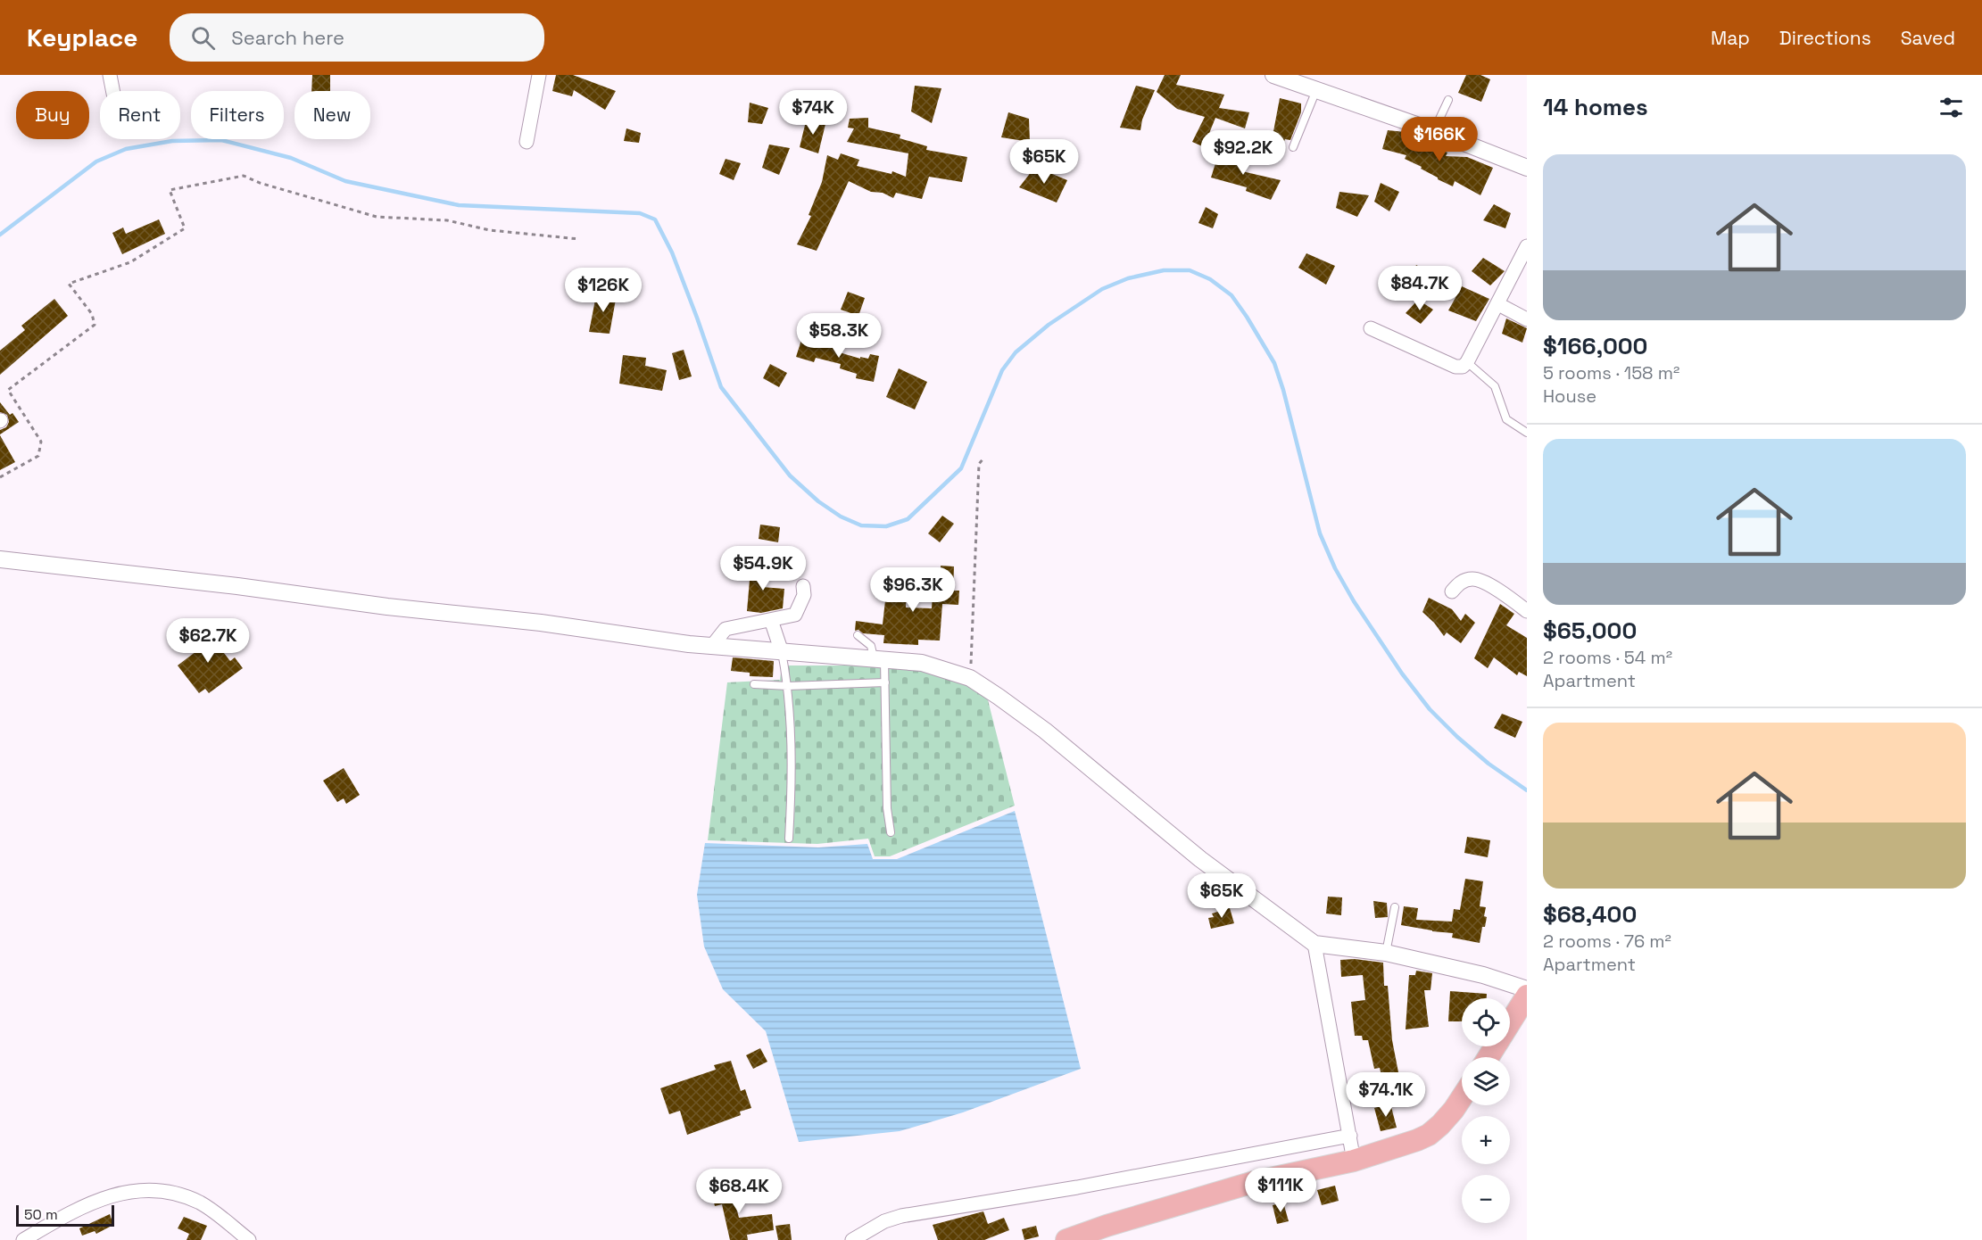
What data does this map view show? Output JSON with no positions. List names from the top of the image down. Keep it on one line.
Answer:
{"scale_bar":"50 m","page":{"header":"Keyplace","search":"Search here","nav":["Map","Directions","Saved"],"heading":"14 homes","price":["$74K","$166K","$92.2K","$65K","$84.7K","$126K","$58.3K","$54.9K","$96.3K","$62.7K","$65K","$74.1K","$111K","$68.4K"],"chip":["Buy","Rent","Filters","New"],"list":[{"name":"$166,000","note":"5 rooms · 158 m² · House"},{"name":"$65,000","note":"2 rooms · 54 m² · Apartment"},{"name":"$68,400","note":"2 rooms · 76 m² · Apartment"}],"map_buttons":["+","−"],"scale":"50 m"}}
